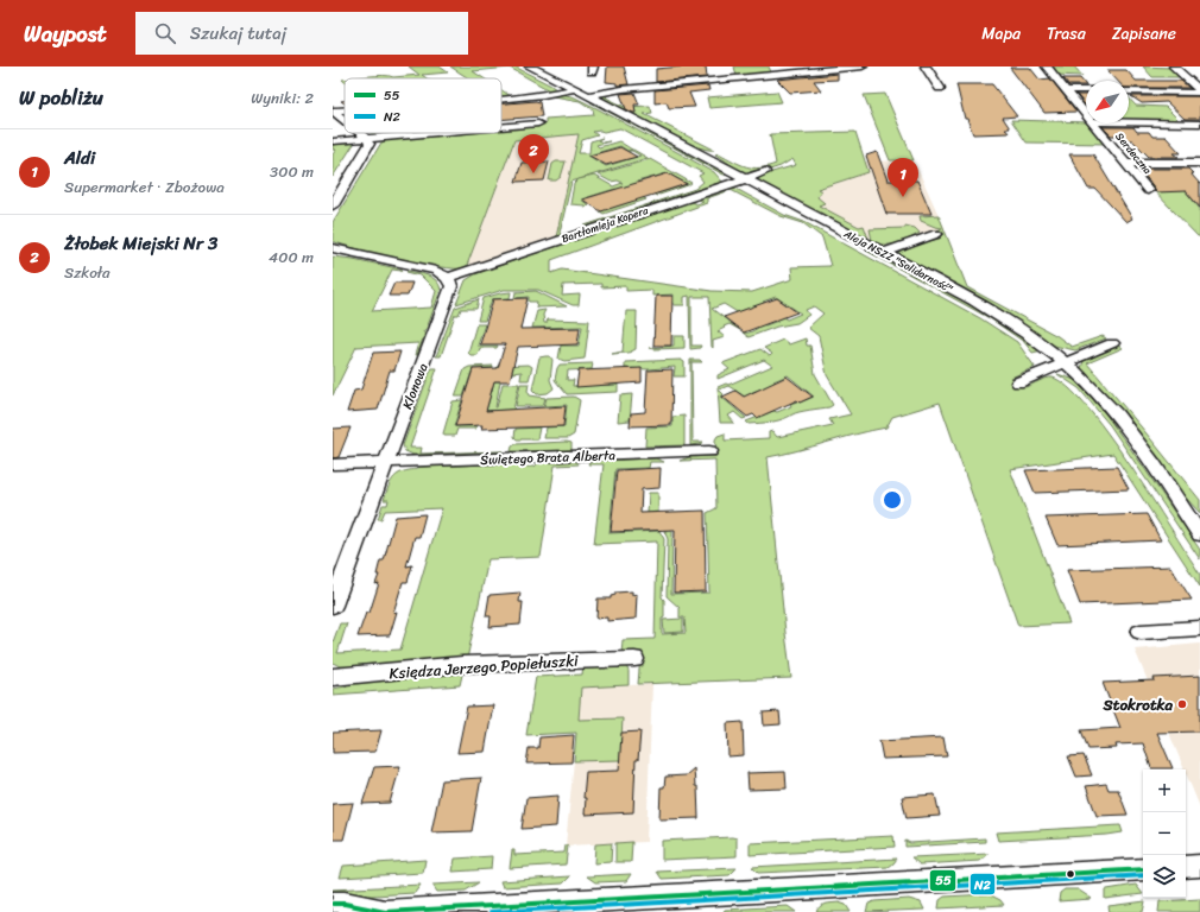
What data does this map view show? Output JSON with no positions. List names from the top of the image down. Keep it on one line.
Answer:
{"streets":{"street":["Serdeczna","Bartłomieja Kopera","Aleja NSZZ \"Solidarność\"","Klonowa","Świętego Brata Alberta","Księdza Jerzego Popiełuszki"]},"crossings":[["Bartłomieja Kopera","Aleja NSZZ \"Solidarność\""],["Bartłomieja Kopera","Klonowa"],["Klonowa","Świętego Brata Alberta"]],"places":["Stokrotka"],"lines":["transit line 55","transit line N2"],"legend":["55","N2"],"north":"bottom left","page":{"header":"Waypost","search":"Szukaj tutaj","nav":["Mapa","Trasa","Zapisane"],"heading":["W pobliżu","Wyniki: 2"],"list":[{"mark":"1","name":"Aldi","note":"Supermarket · Zbożowa","value":"300 m"},{"mark":"2","name":"Żłobek Miejski Nr 3","note":"Szkoła","value":"400 m"}],"pins":["2","1"],"map_buttons":["+","−"]}}
